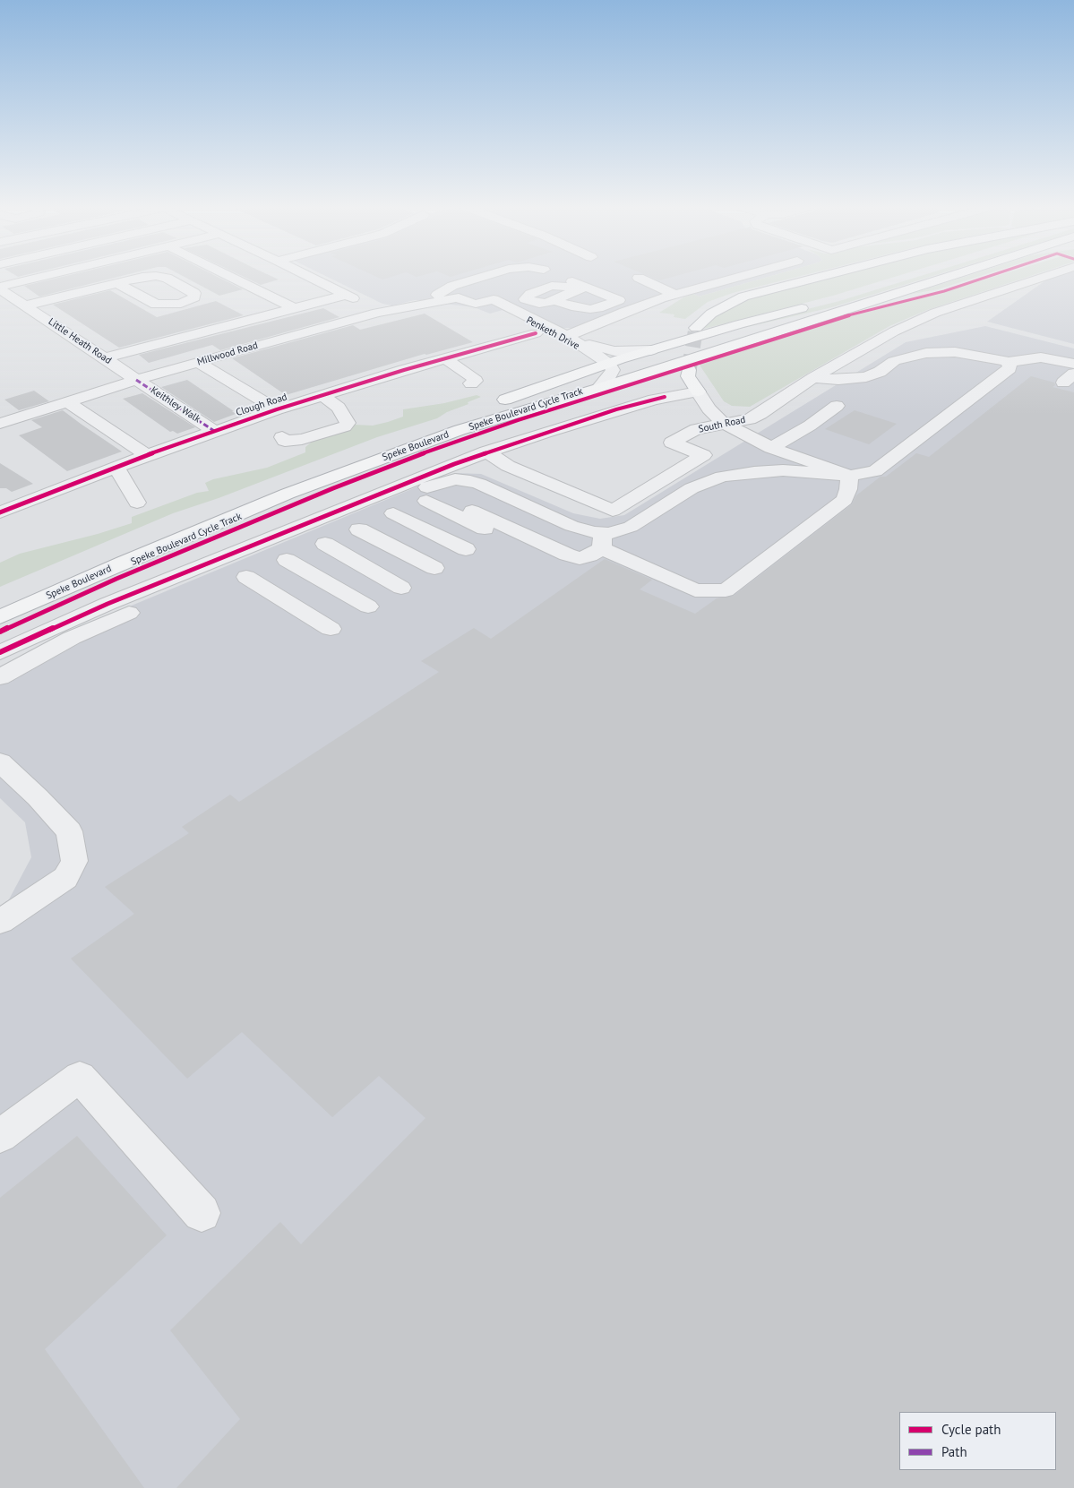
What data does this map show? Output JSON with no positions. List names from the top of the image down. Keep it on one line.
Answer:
{"streets":{"highway":["Speke Boulevard"],"street":["Penketh Drive","Little Heath Road","Millwood Road","Keithley Walk","Clough Road","South Road"],"cycle path":["Speke Boulevard Cycle Track"]},"crossings":[["Penketh Drive","Millwood Road"],["Penketh Drive","Clough Road"],["Penketh Drive","Speke Boulevard"],["Little Heath Road","Millwood Road"],["Little Heath Road","Keithley Walk"],["Millwood Road","Keithley Walk"],["Keithley Walk","Clough Road"]],"legend":["Cycle path","Path"]}
